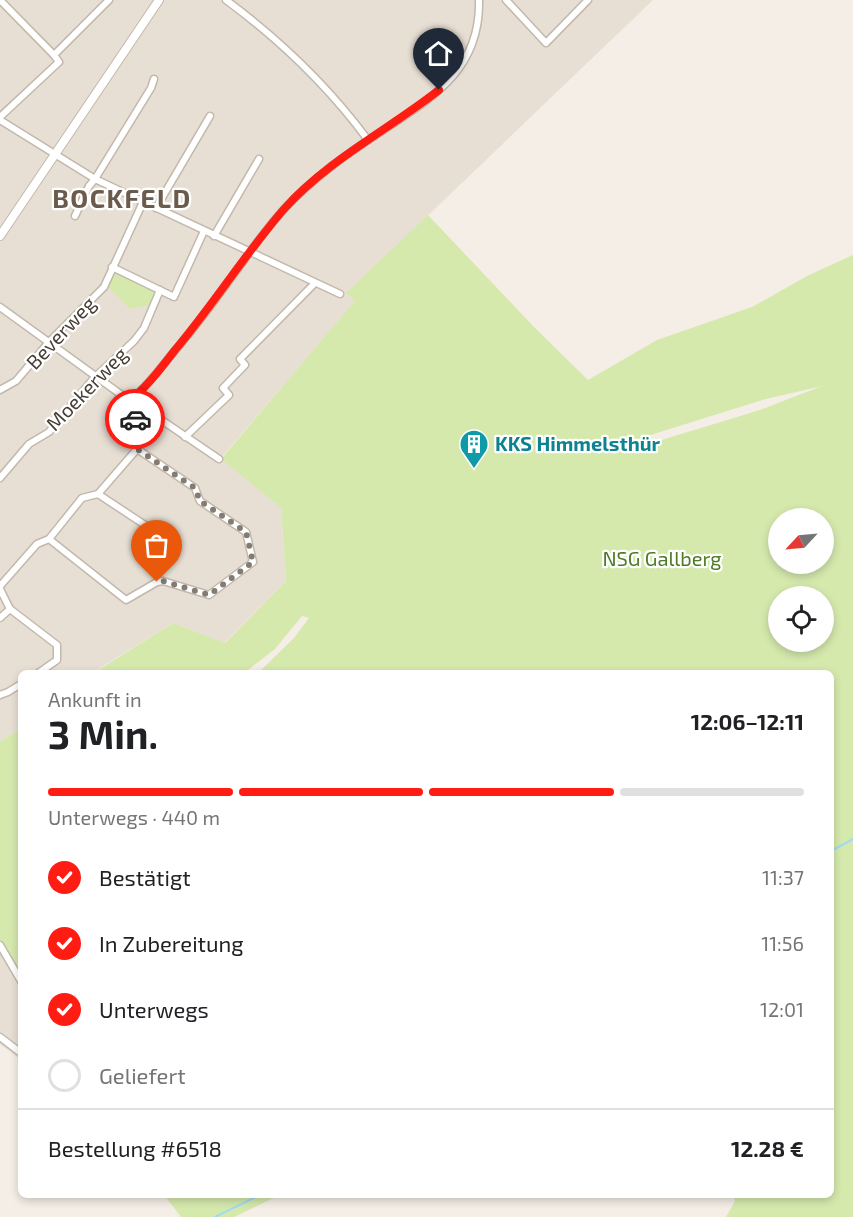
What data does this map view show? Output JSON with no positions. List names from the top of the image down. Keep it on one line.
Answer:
{"streets":{"street":["Beverweg","Moekerweg"]},"districts":["BOCKFELD"],"parks":["NSG Gallberg"],"places":{"building":["KKS Himmelsthür"]},"north":"bottom left","page":{"heading":["3 Min.","Ankunft in","12:06–12:11"],"panel":["Bestellung #6518","12.28 €"],"bar":"Unterwegs · 440 m","list":[["Bestätigt","11:37"],["In Zubereitung","11:56"],["Unterwegs","12:01"],"Geliefert"]}}
